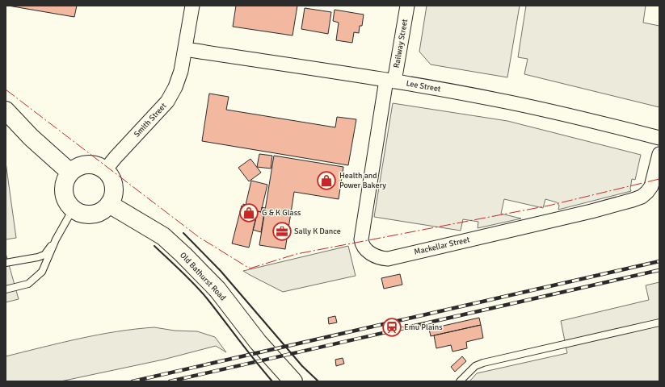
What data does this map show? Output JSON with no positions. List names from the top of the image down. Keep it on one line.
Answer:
{"streets":{"main road":["Old Bathurst Road"],"street":["Railway Street","Lee Street","Smith Street","Mackellar Street"]},"crossings":[["Railway Street","Lee Street"],["Railway Street","Mackellar Street"],["Lee Street","Smith Street"],["Lee Street","Mackellar Street"],["Smith Street","Old Bathurst Road"]],"places":{"shop":["Health and Power Bakery","G & K Glass"],"office":["Sally K Dance"],"station":["Emu Plains"]}}
